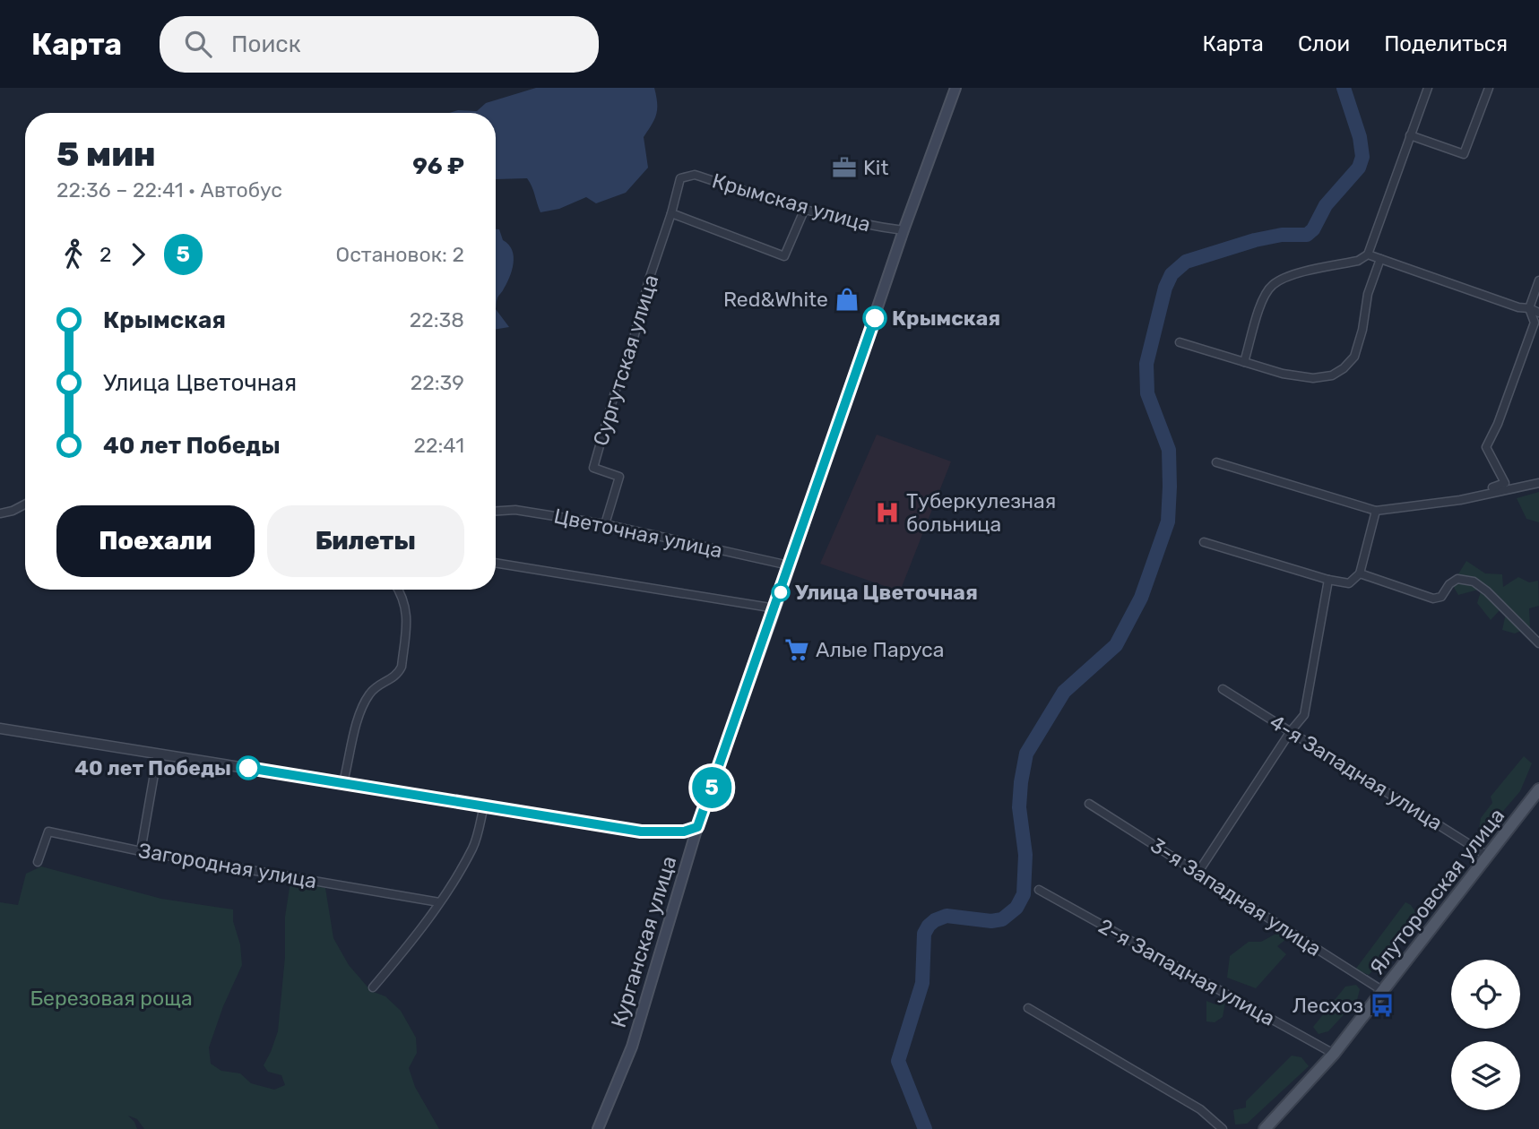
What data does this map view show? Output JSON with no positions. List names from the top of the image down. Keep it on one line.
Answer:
{"streets":{"main road":["Ялуторовская улица","Курганская улица"],"street":["Крымская улица","Сургутская улица","Цветочная улица","4-я Западная улица","Загородная улица","3-я Западная улица","2-я Западная улица"]},"crossings":[["Крымская улица","Сургутская улица"],["Крымская улица","Курганская улица"],["Сургутская улица","Цветочная улица"],["Цветочная улица","Курганская улица"],["4-я Западная улица","Ялуторовская улица"],["Ялуторовская улица","3-я Западная улица"],["Ялуторовская улица","2-я Западная улица"]],"parks":["Березовая роща"],"places":{"office":["Kit"],"shop":["Red&White"],"other":["Крымская","Улица Цветочная","40 лет Победы"],"hospital":["Туберкулезная больница"],"supermarket":["Алые Паруса"],"bus stop":["Лесхоз"]},"lines":["bus line 5"],"page":{"header":"Карта","search":"Поиск","nav":["Карта","Слои","Поделиться"],"on_map":"5","heading":["5 мин","22:36 – 22:41 · Автобус","96 ₽"],"legs":["2","5","Остановок: 2"],"list":[{"name":"Крымская","value":"22:38"},{"name":"Улица Цветочная","value":"22:39"},{"name":"40 лет Победы","value":"22:41"}],"buttons":["Поехали","Билеты"]}}
